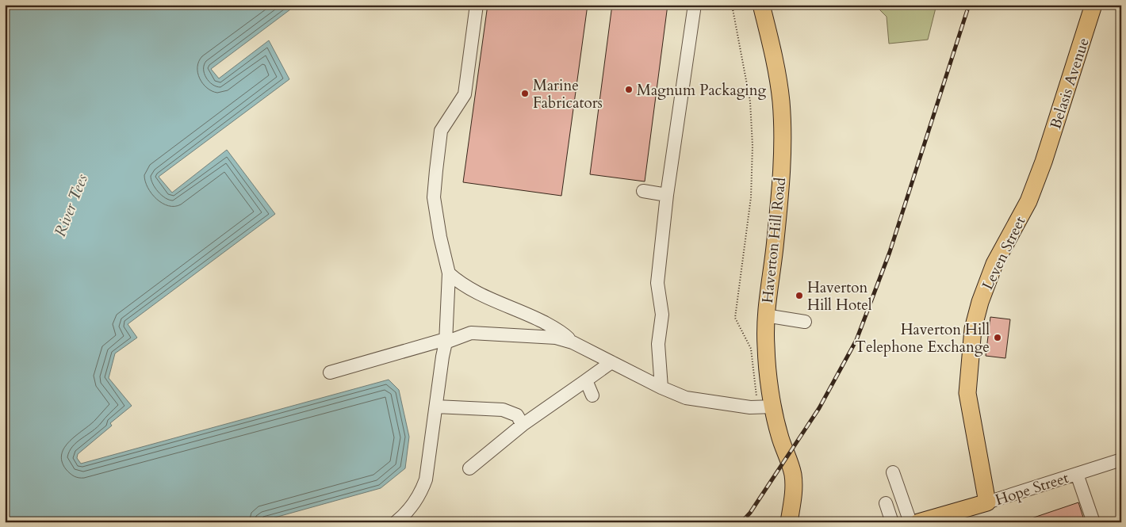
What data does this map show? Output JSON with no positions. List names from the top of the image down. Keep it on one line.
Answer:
{"streets":{"main road":["Belasis Avenue","Haverton Hill Road","Leven Street","Hope Street"]},"crossings":[["Belasis Avenue","Leven Street"],["Leven Street","Hope Street"]],"water":["River Tees"],"places":["Magnum Packaging","Marine Fabricators","Haverton Hill Hotel","Haverton Hill Telephone Exchange"]}
